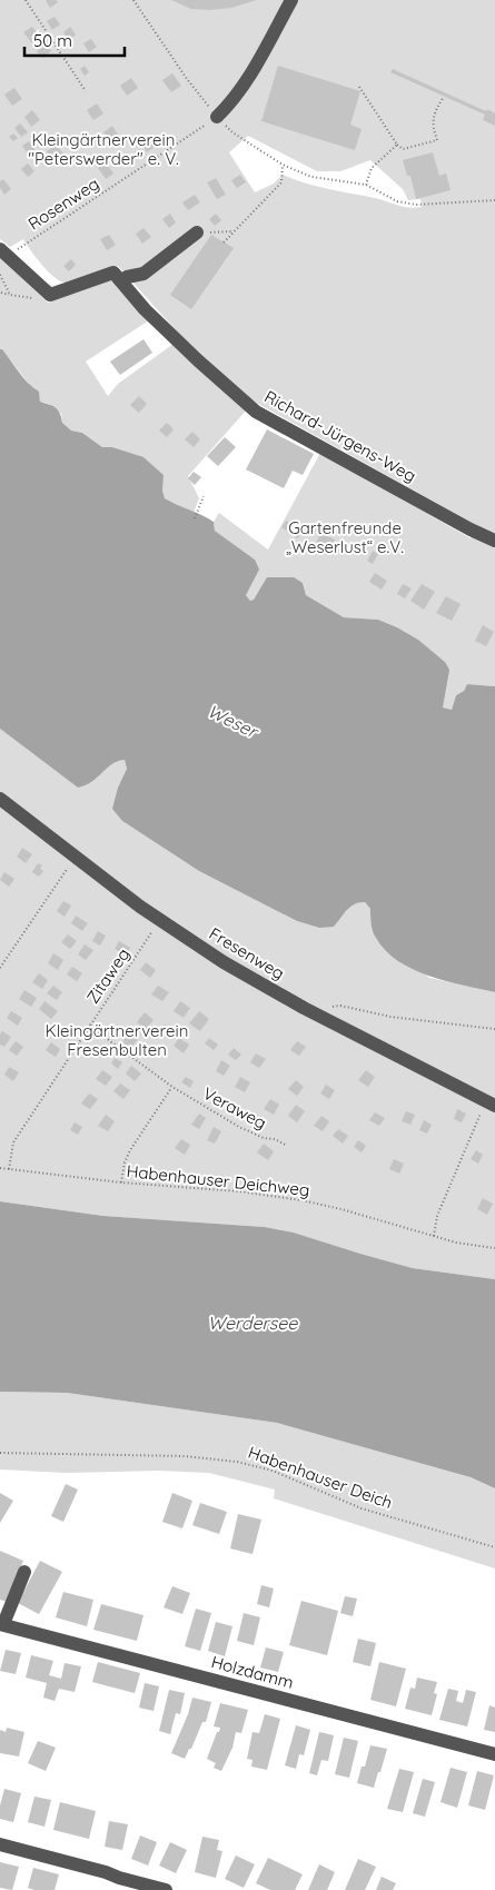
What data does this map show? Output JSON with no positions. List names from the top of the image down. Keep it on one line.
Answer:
{"streets":{"street":["Richard-Jürgens-Weg","Fresenweg","Holzdamm"],"path":["Rosenweg","Zitaweg","Veraweg","Habenhauser Deichweg","Habenhauser Deich"]},"crossings":[["Fresenweg","Zitaweg"],["Zitaweg","Veraweg"],["Zitaweg","Habenhauser Deichweg"]],"water":["Weser","Werdersee"],"parks":["Kleingärtnerverein \"Peterswerder\" e. V.","Gartenfreunde „Weserlust“ e.V.","Kleingärtnerverein Fresenbulten"],"scale_bar":"50 m"}
